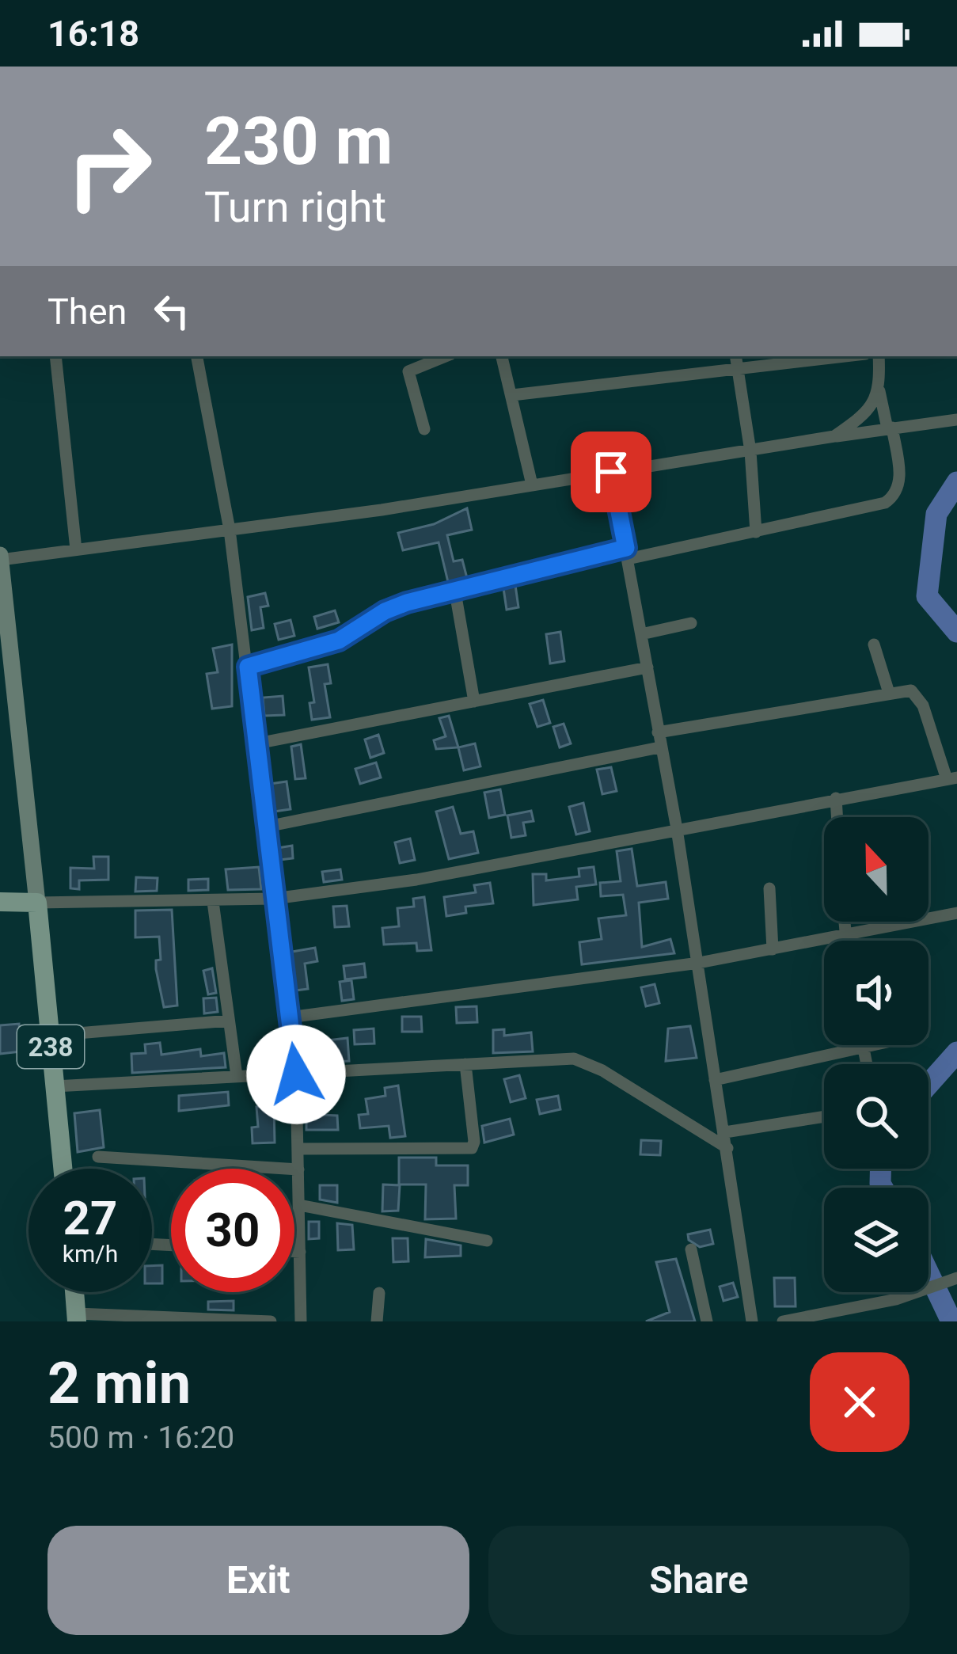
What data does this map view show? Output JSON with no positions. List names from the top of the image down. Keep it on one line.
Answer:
{"streets":{"main road":["238"]},"north":"top","page":{"status":"16:18","turn":["230 m","Turn right"],"then":"Then","speed":"27 km/h","limit":"30","heading":["2 min","500 m · 16:20"],"buttons":["Exit","Share"]}}
